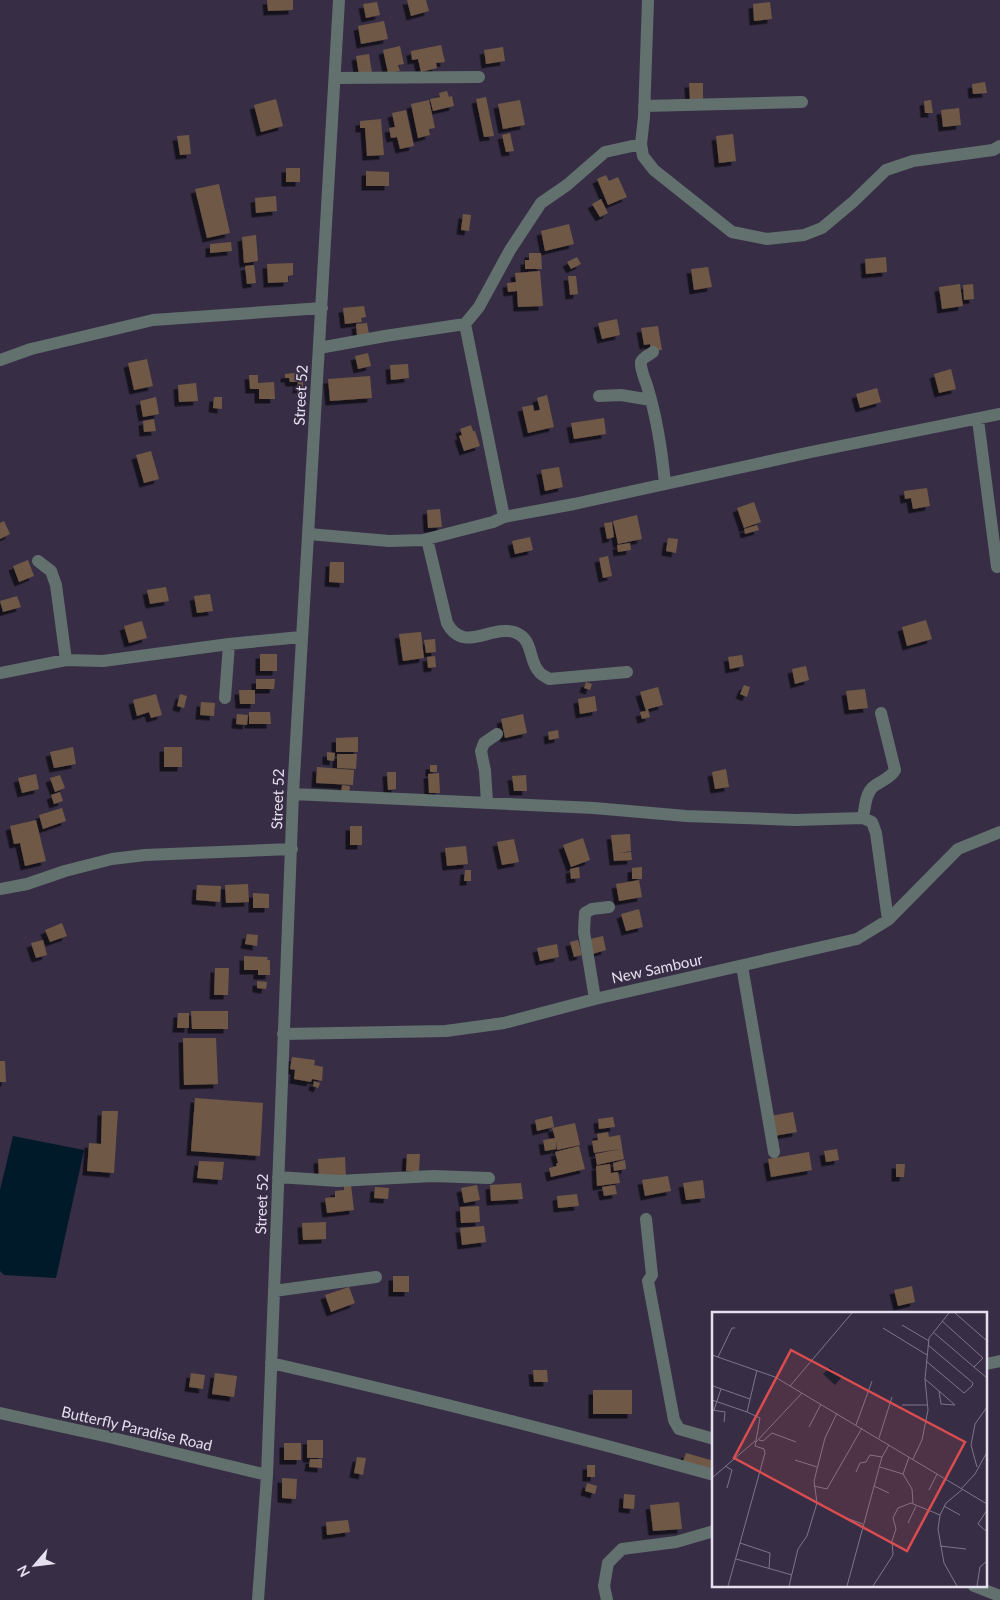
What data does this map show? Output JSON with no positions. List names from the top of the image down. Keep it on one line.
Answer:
{"streets":{"street":["Street 52","New Sambour","Butterfly Paradise Road"]},"crossings":[["Street 52","New Sambour"],["Street 52","Butterfly Paradise Road"]],"north":"bottom left"}
